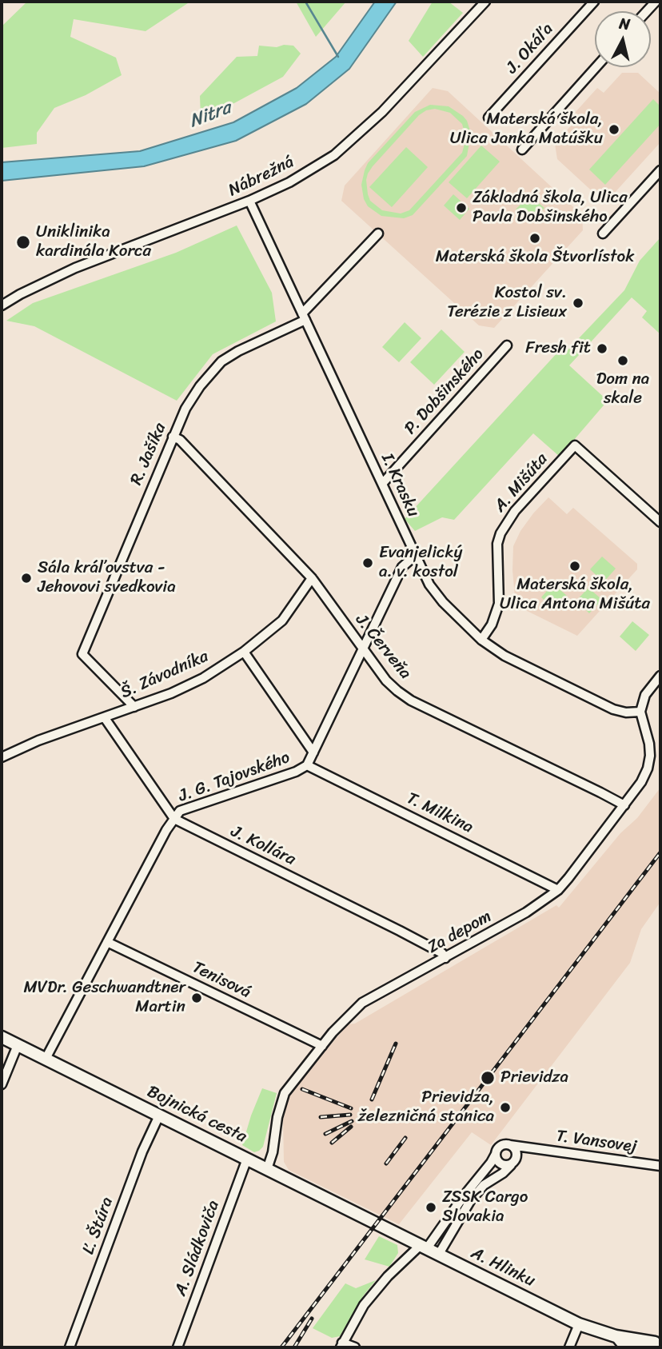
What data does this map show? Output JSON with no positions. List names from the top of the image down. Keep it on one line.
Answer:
{"streets":{"street":["J. Okáľa","Nábrežná","P. Dobšinského","R. Jašíka","A. Mišúta","I. Krasku","J. Červeňa","Š. Závodníka","J. G. Tajovského","T. Milkina","J. Kollára","Za depom","Tenisová","Bojnická cesta","T. Vansovej","Ľ. Štúra","A. Sládkoviča","A. Hlinku"]},"crossings":[["Nábrežná","I. Krasku"],["P. Dobšinského","I. Krasku"],["R. Jašíka","I. Krasku"],["R. Jašíka","J. Červeňa"],["R. Jašíka","Š. Závodníka"],["A. Mišúta","I. Krasku"],["I. Krasku","J. G. Tajovského"],["I. Krasku","Za depom"],["J. Červeňa","Š. Závodníka"],["J. Červeňa","J. G. Tajovského"],["J. Červeňa","Za depom"],["Š. Závodníka","J. Kollára"],["J. G. Tajovského","T. Milkina"],["J. G. Tajovského","J. Kollára"],["J. G. Tajovského","Tenisová"],["J. G. Tajovského","Bojnická cesta"],["T. Milkina","Za depom"],["J. Kollára","Za depom"],["Za depom","Tenisová"],["Za depom","Bojnická cesta"],["Bojnická cesta","Ľ. Štúra"],["Bojnická cesta","A. Sládkoviča"],["Bojnická cesta","A. Hlinku"]],"water":["Nitra"],"places":["Materská škola, Ulica Janka Matúšku","Základná škola, Ulica Pavla Dobšinského","Materská škola Štvorlístok","Uniklinika kardinála Korca","Kostol sv. Terézie z Lisieux","Fresh fit","Dom na skale","Evanjelický a. v. kostol","Materská škola, Ulica Antona Mišúta","Sála kráľovstva - Jehovovi svedkovia","MVDr. Geschwandtner Martin","Prievidza","Prievidza, železničná stanica","ZSSK Cargo Slovakia"],"north":"top"}
